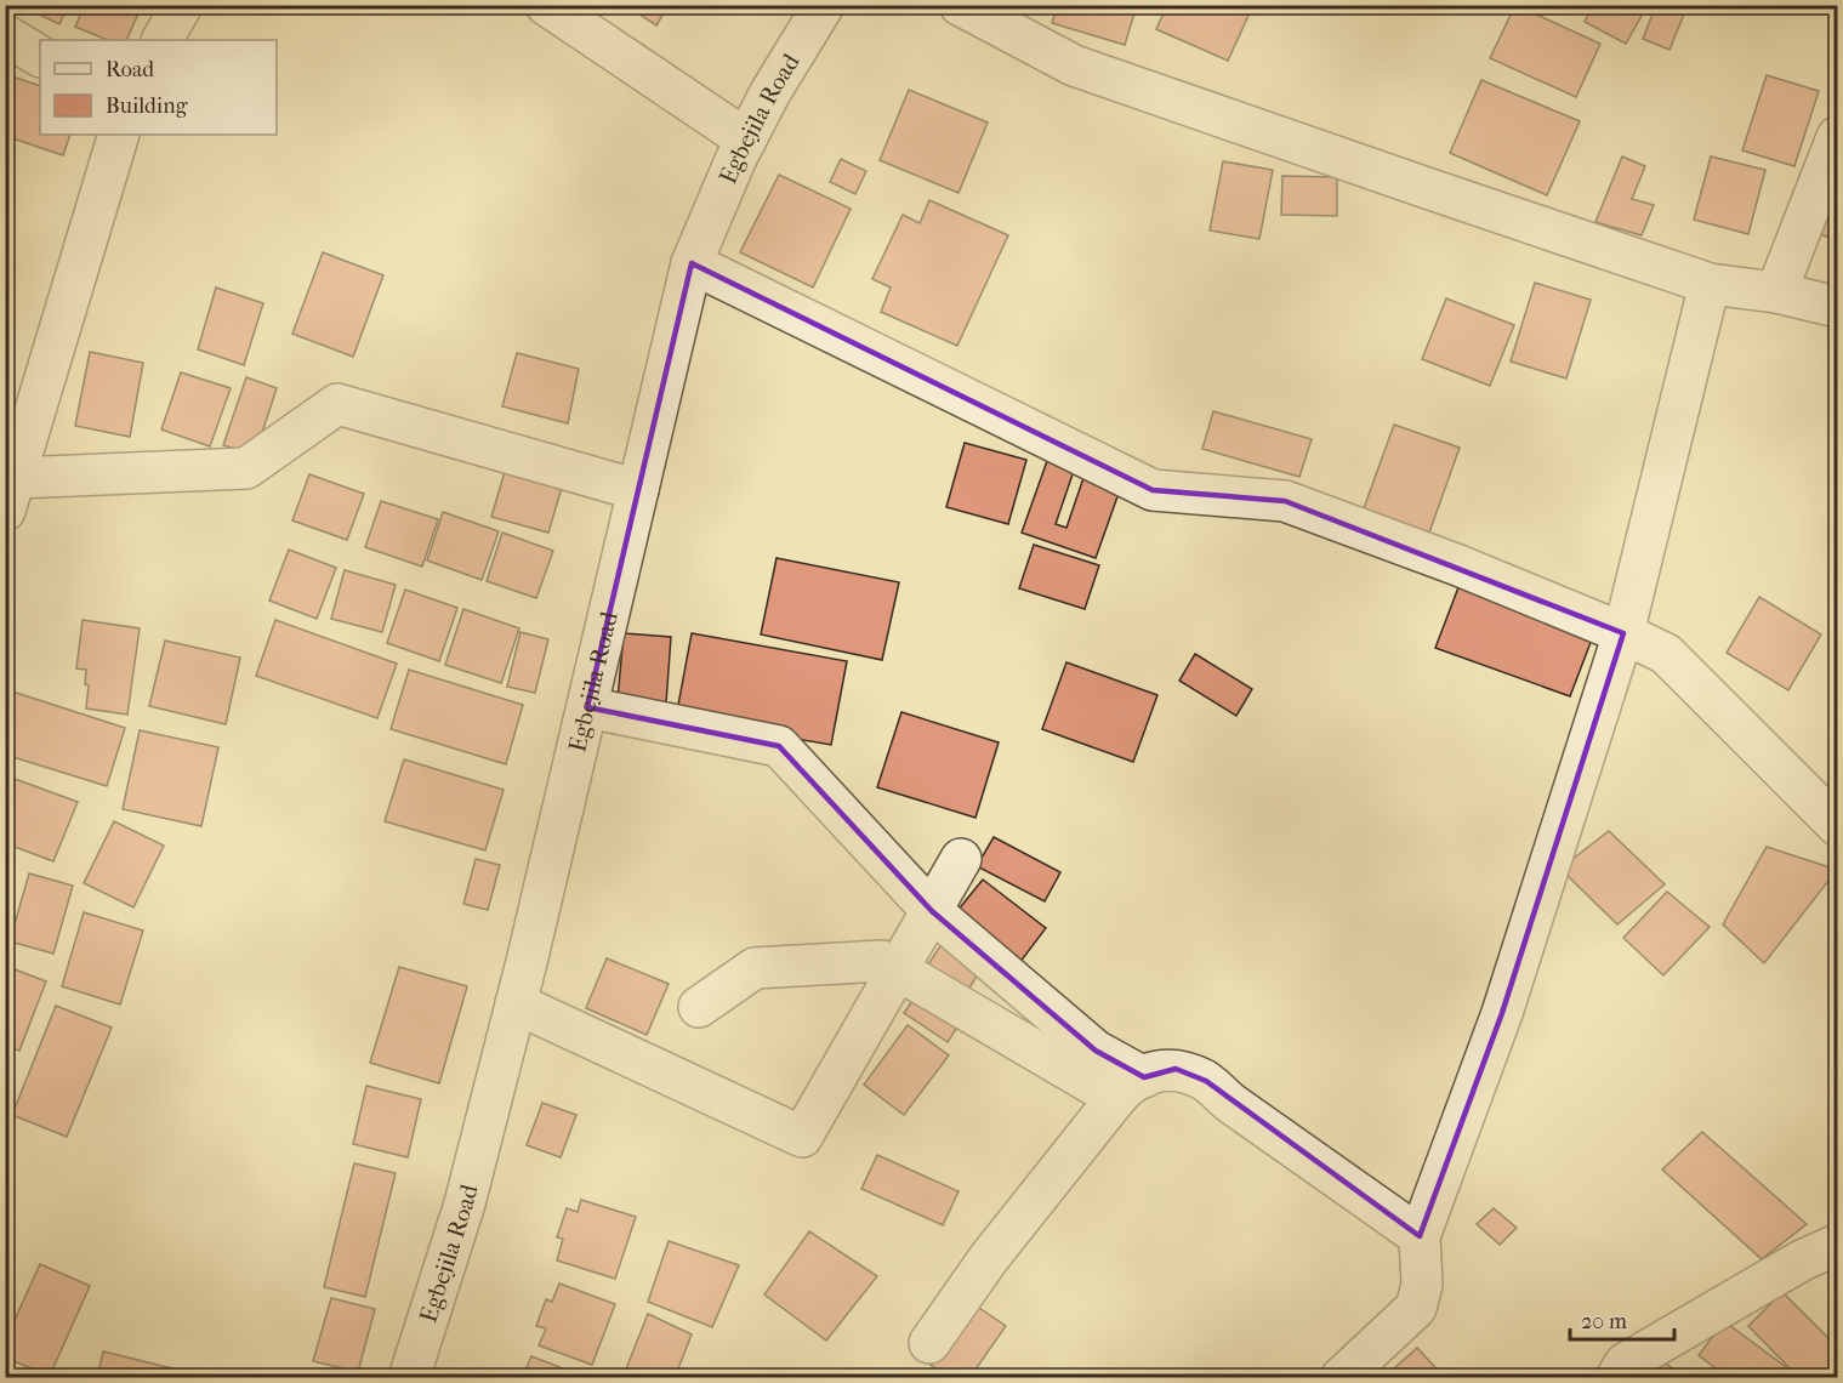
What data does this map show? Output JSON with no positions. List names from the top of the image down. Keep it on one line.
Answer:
{"streets":{"street":["Egbejila Road"]},"legend":["Road","Building"],"scale_bar":"20 m"}
